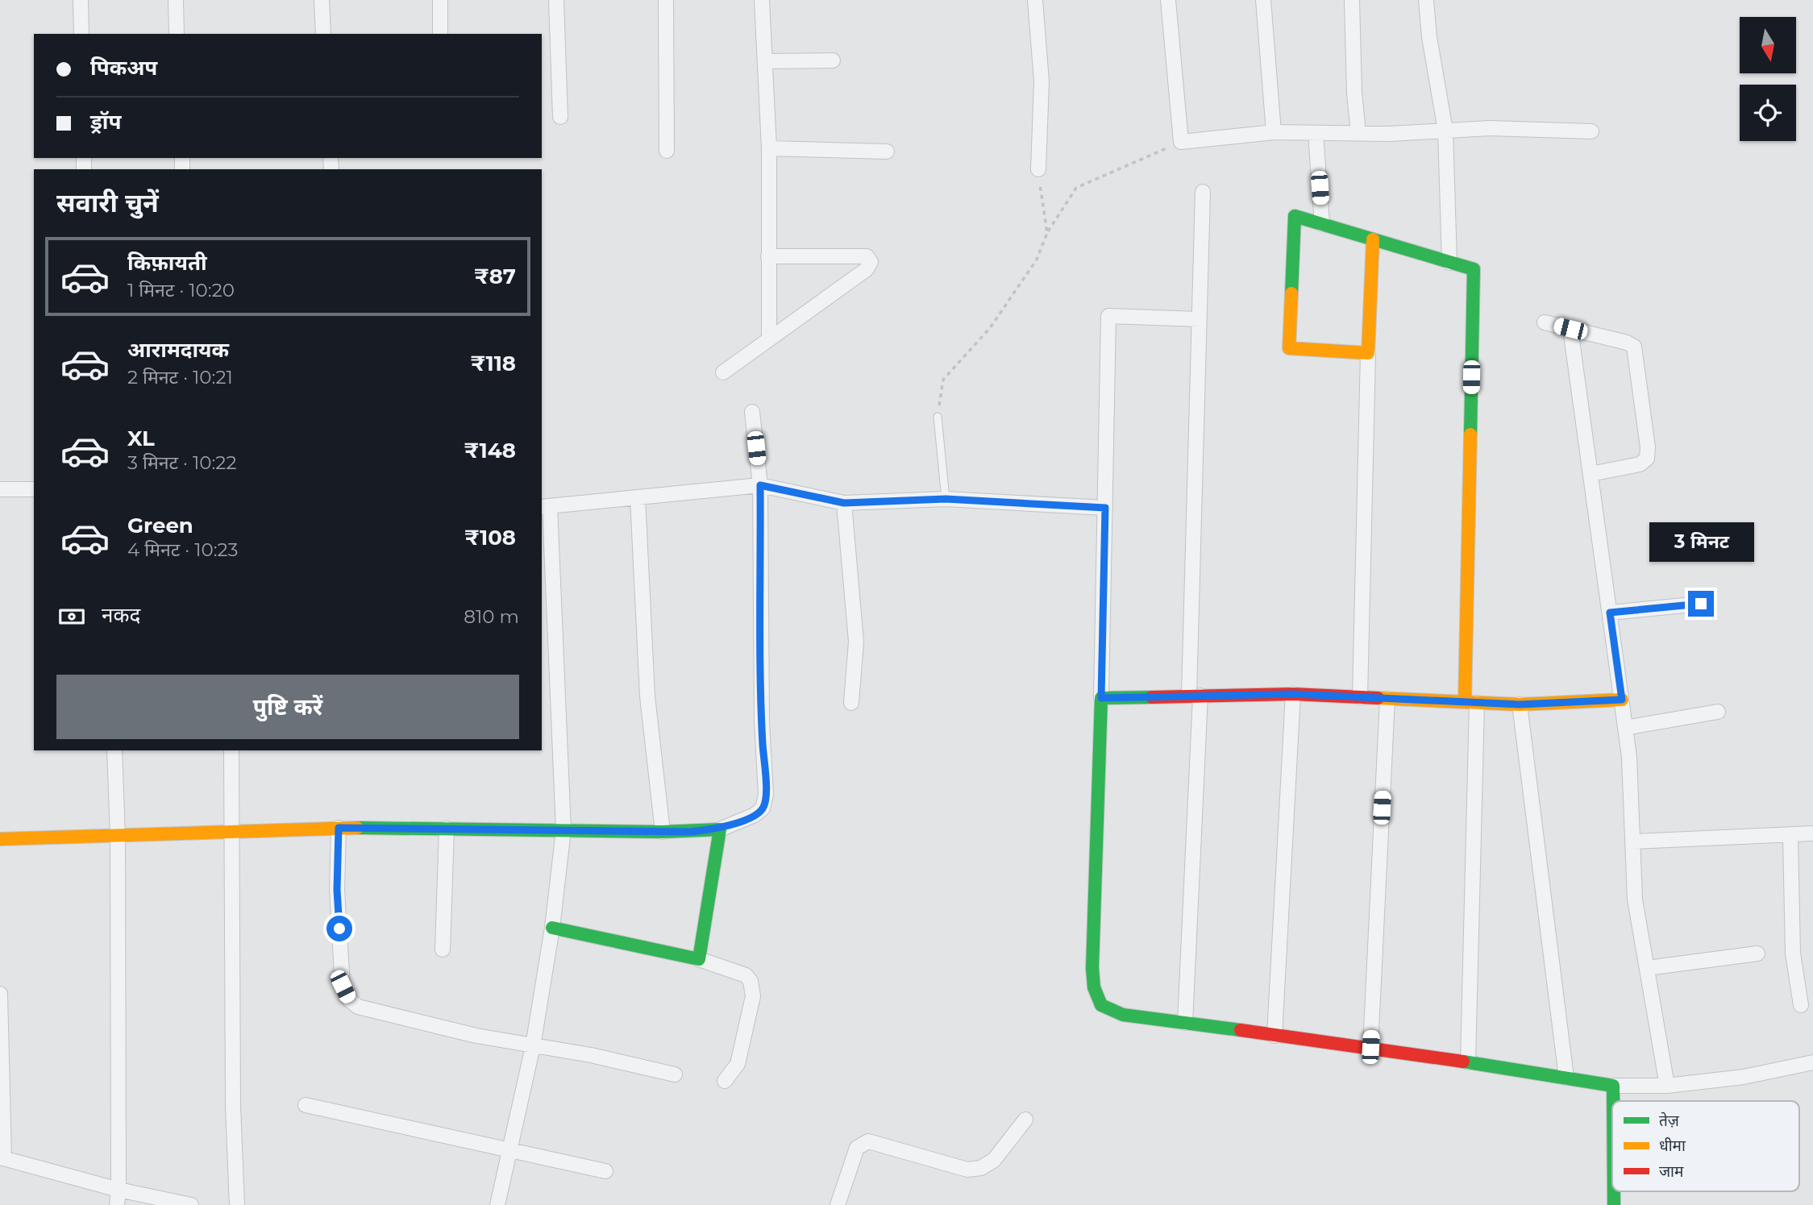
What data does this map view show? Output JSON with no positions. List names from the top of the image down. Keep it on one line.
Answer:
{"legend":["तेज़","धीमा","जाम"],"north":"bottom","page":{"banner":["पिकअप","ड्रॉप"],"heading":"सवारी चुनें","list":[{"name":"किफ़ायती","note":"1 मिनट · 10:20","value":"₹87"},{"name":"आरामदायक","note":"2 मिनट · 10:21","value":"₹118"},{"name":"XL","note":"3 मिनट · 10:22","value":"₹148"},{"name":"Green","note":"4 मिनट · 10:23","value":"₹108"}],"bubble":"3 मिनट","pay":["नकद","810 m"],"buttons":"पुष्टि करें"}}
